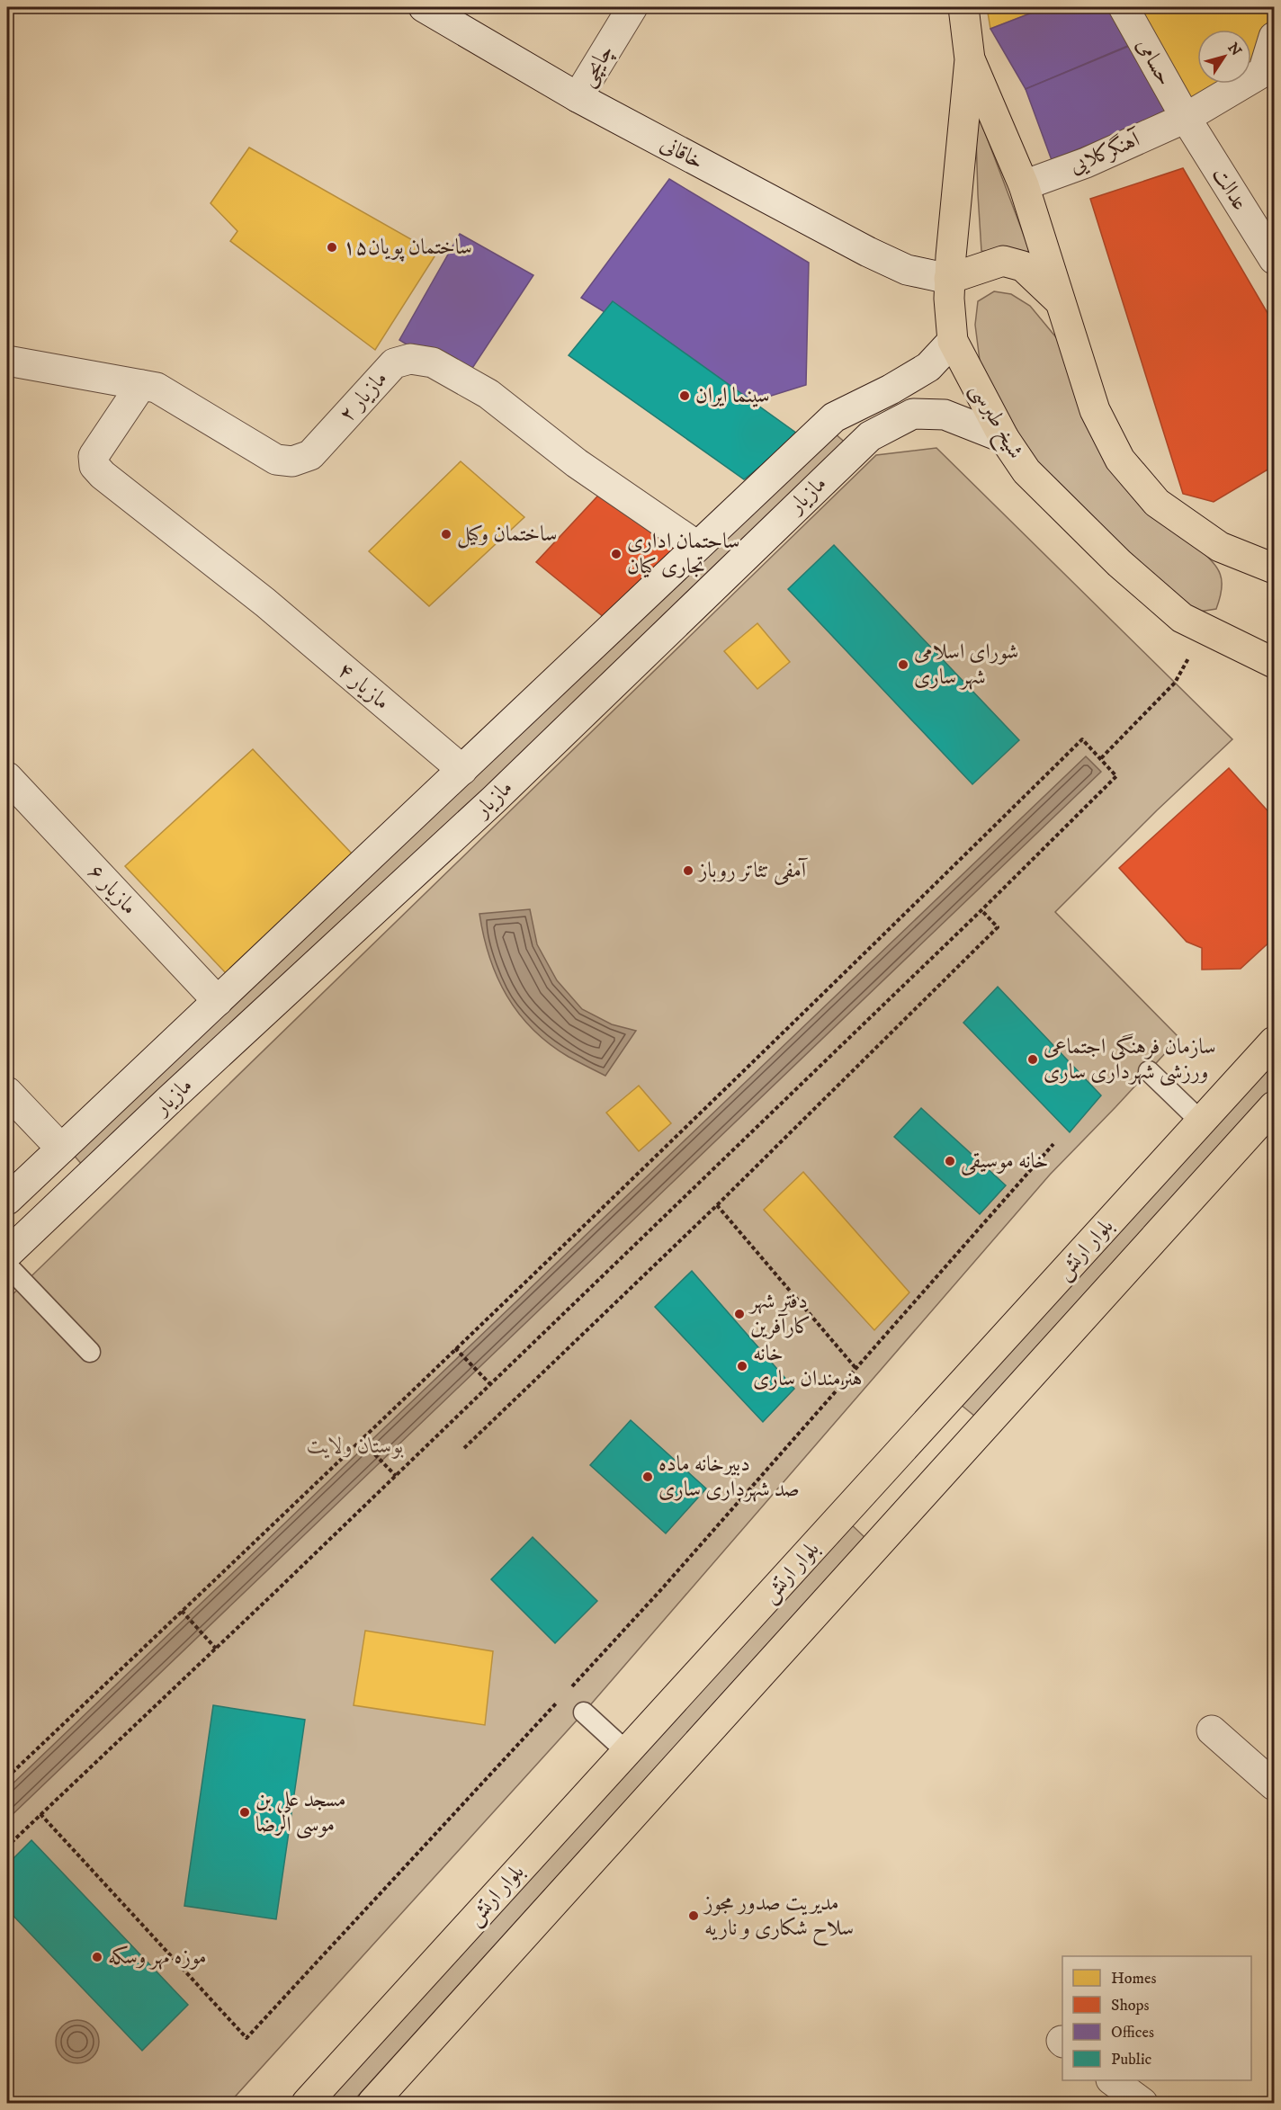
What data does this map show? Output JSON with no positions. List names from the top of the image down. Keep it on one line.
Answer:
{"streets":{"main road":["حسامی","چایچی","خاقانی","آهنگرکلایی","عدالت","مازیار ۲","شیخ طبرسی","مازیار","مازیار ۴","مازیار ۶","بلوار ارتش"]},"crossings":[["حسامی","آهنگرکلایی"],["حسامی","عدالت"],["چایچی","خاقانی"],["خاقانی","شیخ طبرسی"],["آهنگرکلایی","عدالت"],["آهنگرکلایی","شیخ طبرسی"],["مازیار ۲","مازیار"],["مازیار ۲","مازیار ۴"],["شیخ طبرسی","مازیار"],["مازیار","مازیار ۴"],["مازیار","مازیار ۶"]],"parks":["بوستان ولایت"],"places":["ساختمان پویان۱۵","سینما ایران","ساختمان وکیل","ساحتمان اداری تجاری کیان","شورای اسلامی شهر ساری","آمفی تئاتر روباز","سازمان فرهنگی اجتماعی ورزشی شهرداری ساری","خانه موسیقی","دفتر شهر کارآفرین","خانه هنرمندان ساری","دبیرخانه ماده صد شهرداری ساری","مسجد علی بن موسی الرضا","مدیریت صدور مجوز سلاح شکاری و ناریه","موزه مهر وسکه"],"legend":["Homes","Shops","Offices","Public"],"north":"top right"}
